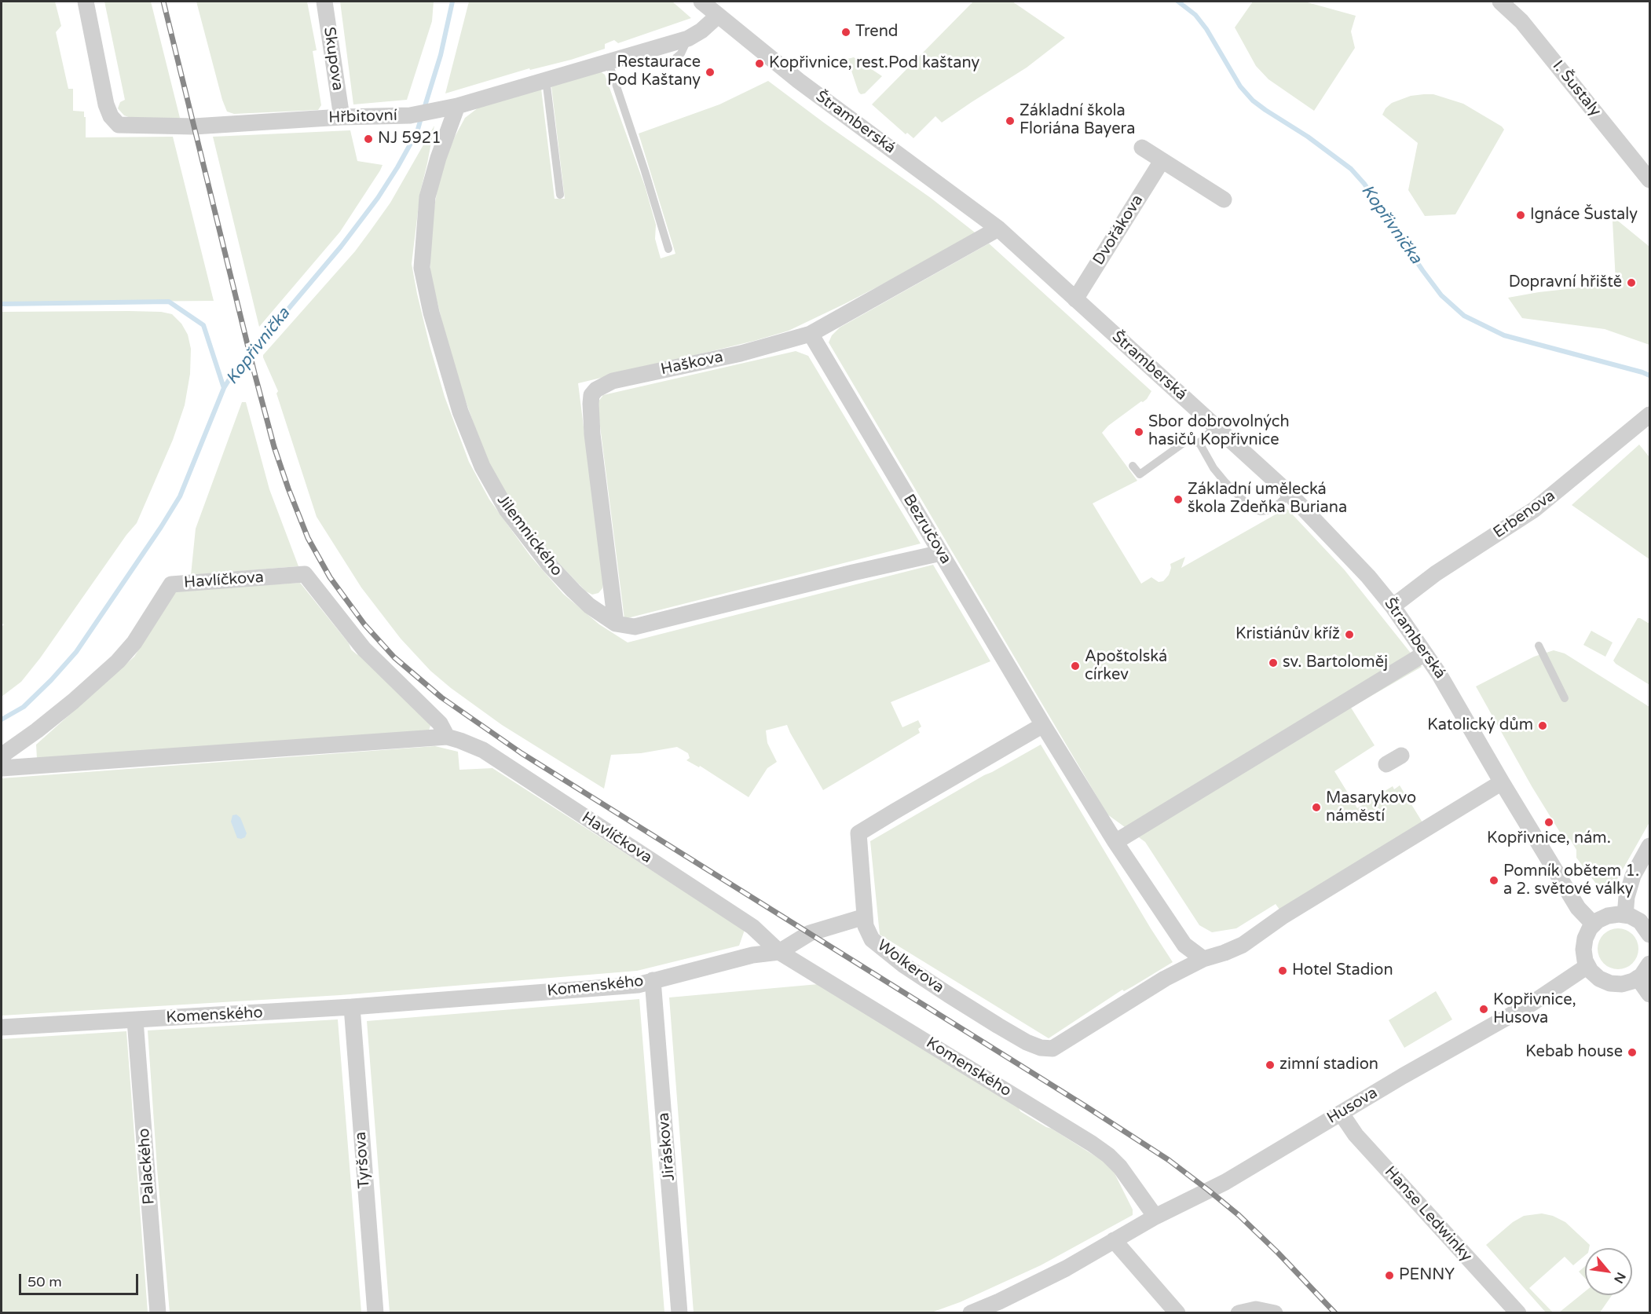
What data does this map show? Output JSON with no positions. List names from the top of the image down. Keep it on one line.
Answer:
{"streets":{"street":["Skupova","I. Šustaly","Hřbitovní","Štramberská","Dvořákova","Haškova","Erbenova","Bezručova","Jilemnického","Havlíčkova","Wolkerova","Komenského","Husova","Jiráskova","Tyršova","Palackého","Hanse Ledwinky"]},"crossings":[["Skupova","Hřbitovní"],["Hřbitovní","Štramberská"],["Hřbitovní","Jilemnického"],["Štramberská","Dvořákova"],["Štramberská","Haškova"],["Štramberská","Erbenova"],["Haškova","Bezručova"],["Haškova","Jilemnického"],["Bezručova","Jilemnického"],["Bezručova","Wolkerova"],["Havlíčkova","Komenského"],["Komenského","Husova"],["Komenského","Jiráskova"],["Komenského","Tyršova"],["Komenského","Palackého"],["Husova","Hanse Ledwinky"]],"water":["Kopřivnička"],"places":["Trend","Kopřivnice, rest.Pod kaštany","Restaurace Pod Kaštany","Základní škola Floriána Bayera","NJ 5921","Ignáce Šustaly","Dopravní hřiště","Sbor dobrovolných hasičů Kopřivnice","Základní umělecká škola Zdeňka Buriana","Kristiánův kříž","sv. Bartoloměj","Apoštolská církev","Katolický dům","Masarykovo náměstí","Kopřivnice, nám.","Pomník obětem 1. a 2. světové války","Hotel Stadion","Kopřivnice, Husova","Kebab house","zimní stadion","PENNY"],"scale_bar":"50 m","north":"bottom right"}
